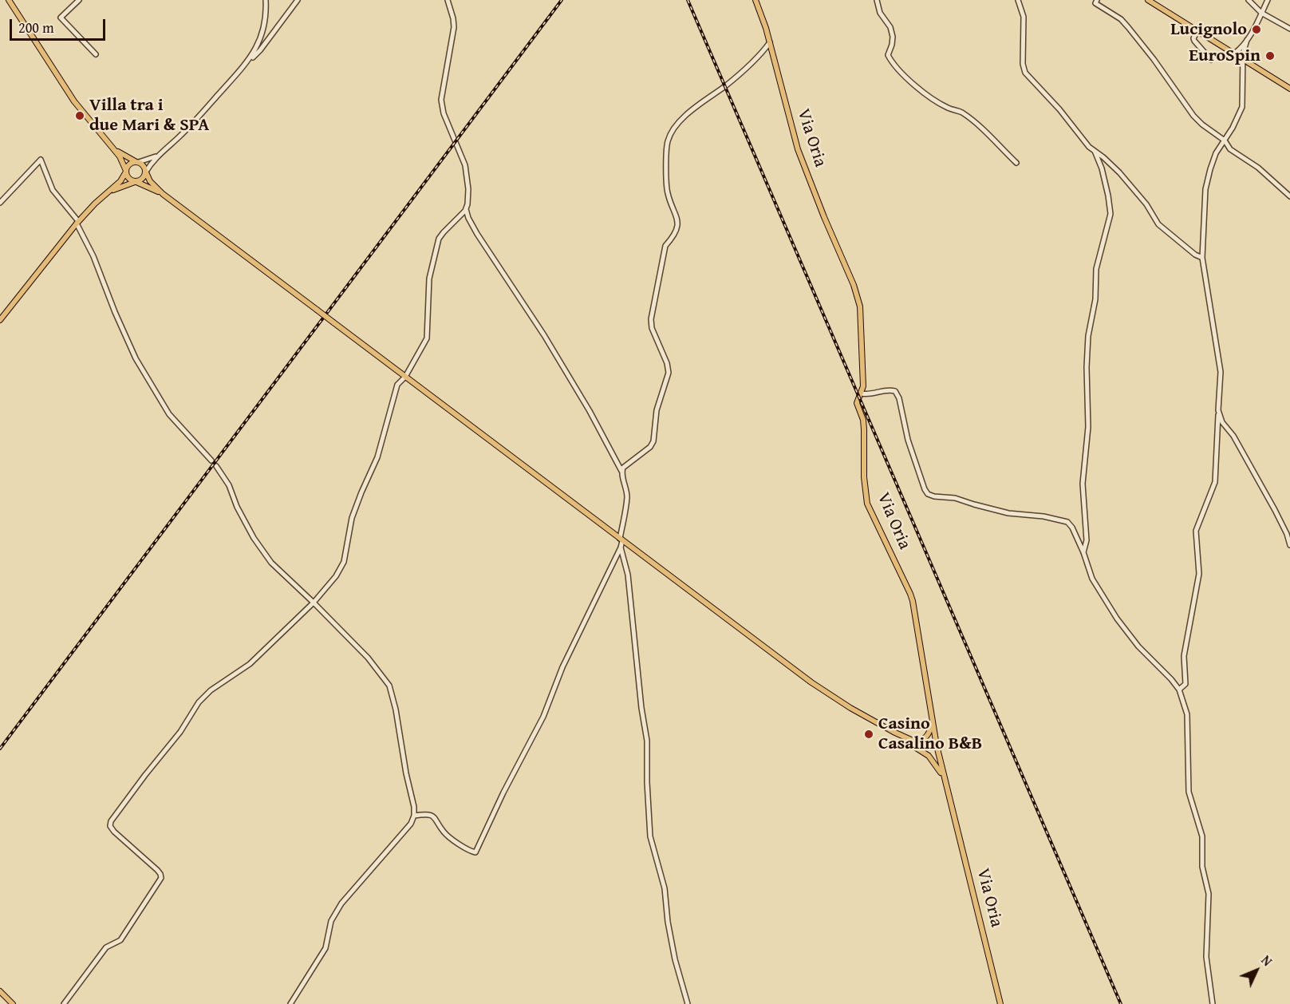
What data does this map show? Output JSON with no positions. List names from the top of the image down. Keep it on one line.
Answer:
{"streets":{"main road":["Via Oria"]},"places":["Lucignolo","EuroSpin","Villa tra i due Mari & SPA","Casino Casalino B&B"],"scale_bar":"200 m","north":"top right"}
